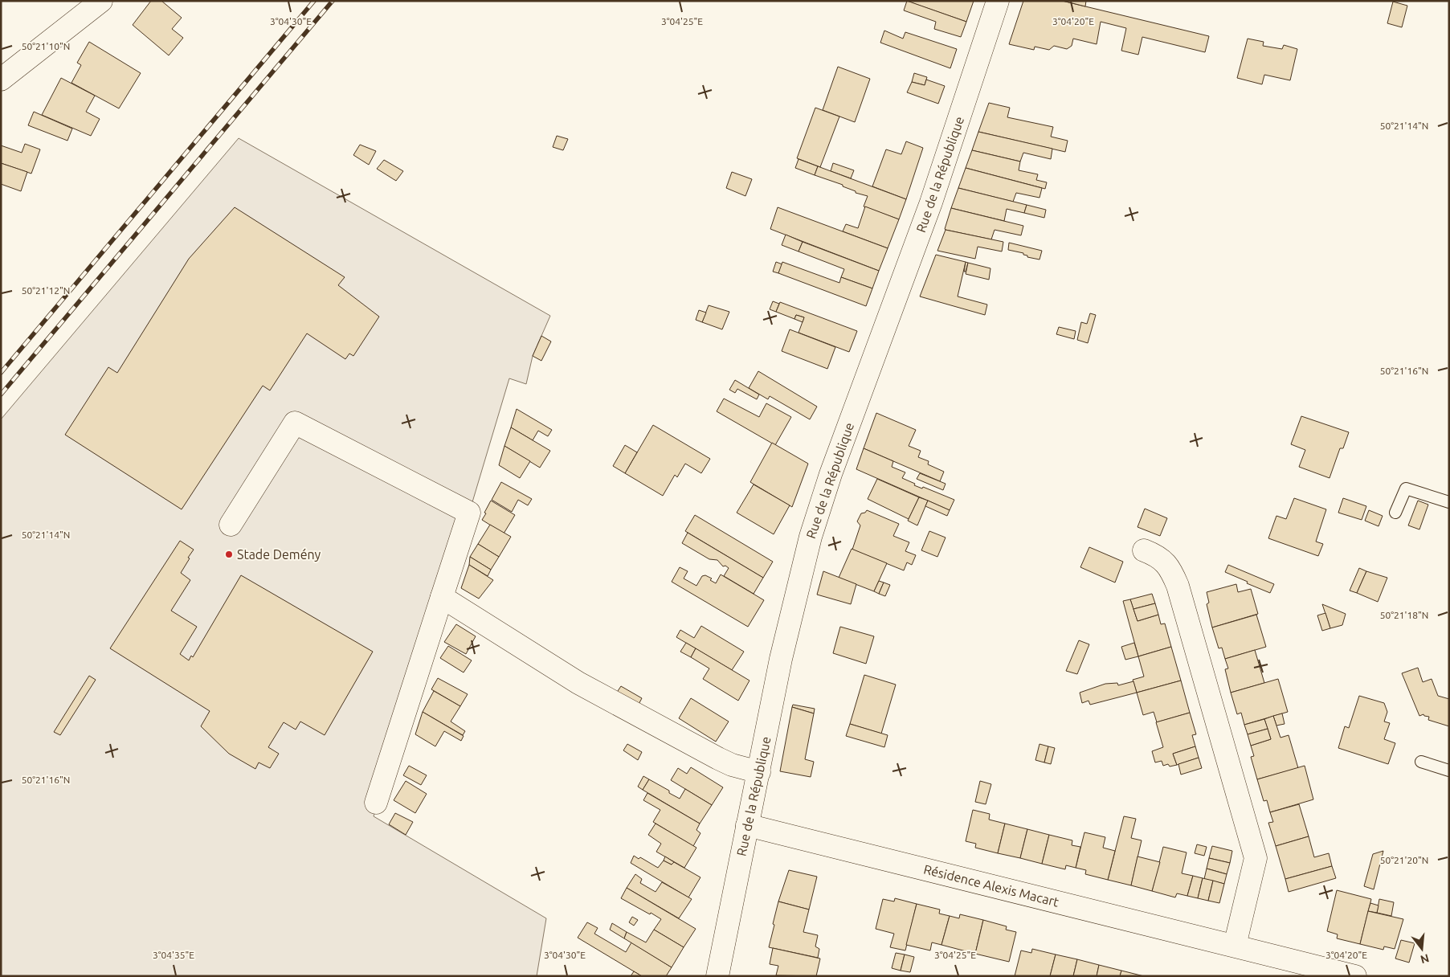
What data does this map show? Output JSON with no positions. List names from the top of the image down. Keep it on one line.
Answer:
{"streets":{"street":["Rue de la République","Résidence Alexis Macart"]},"crossings":[["Rue de la République","Résidence Alexis Macart"]],"places":["Stade Demény"],"north":"bottom","coordinates":["3°04'30\"E","3°04'25\"E","3°04'20\"E","50°21'10\"N","50°21'14\"N","50°21'12\"N","50°21'16\"N","50°21'18\"N","50°21'20\"N","3°04'35\"E"]}
